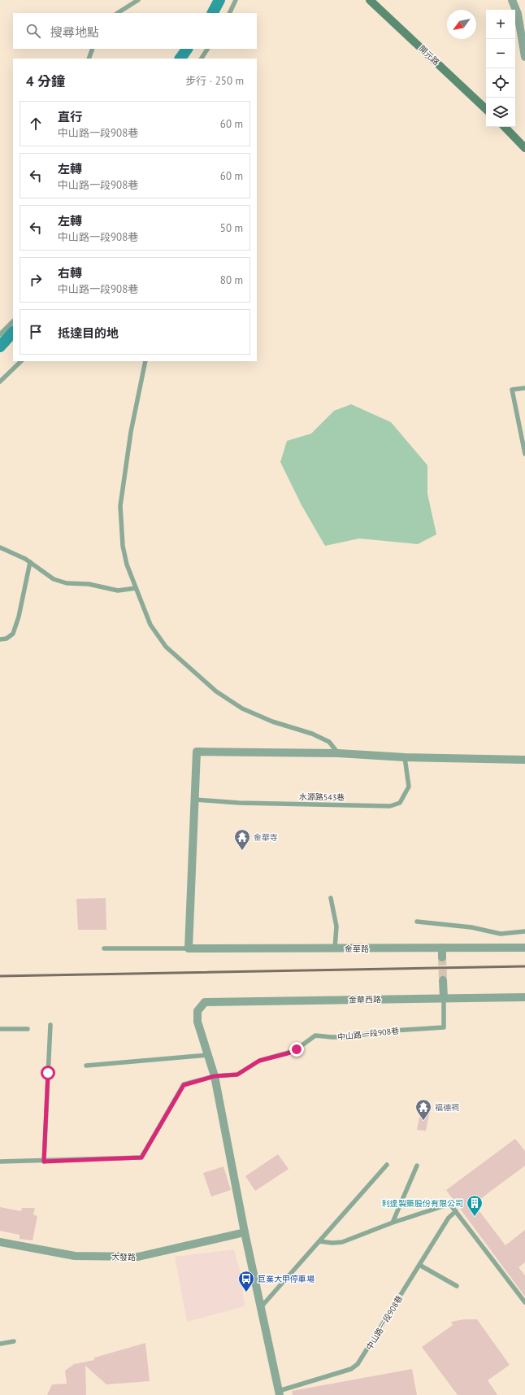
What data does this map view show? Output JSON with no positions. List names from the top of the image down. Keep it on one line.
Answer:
{"streets":{"street":["開元路","金華路","金華西路","中山路一段908巷","大發路"],"lane":["水源路543巷"]},"crossings":[["金華西路","中山路一段908巷"],["中山路一段908巷","大發路"]],"places":{"temple":["金華寺","福德祠"],"building":["利達製藥股份有限公司"],"bus stop":["巨業大甲停車場"]},"north":"bottom left","page":{"map_buttons":["+","−"],"search":"搜尋地點","heading":["4 分鐘","步行 · 250 m"],"list":[["直行","中山路一段908巷","60 m"],["左轉","中山路一段908巷","60 m"],["左轉","中山路一段908巷","50 m"],["右轉","中山路一段908巷","80 m"],"抵達目的地"]}}
